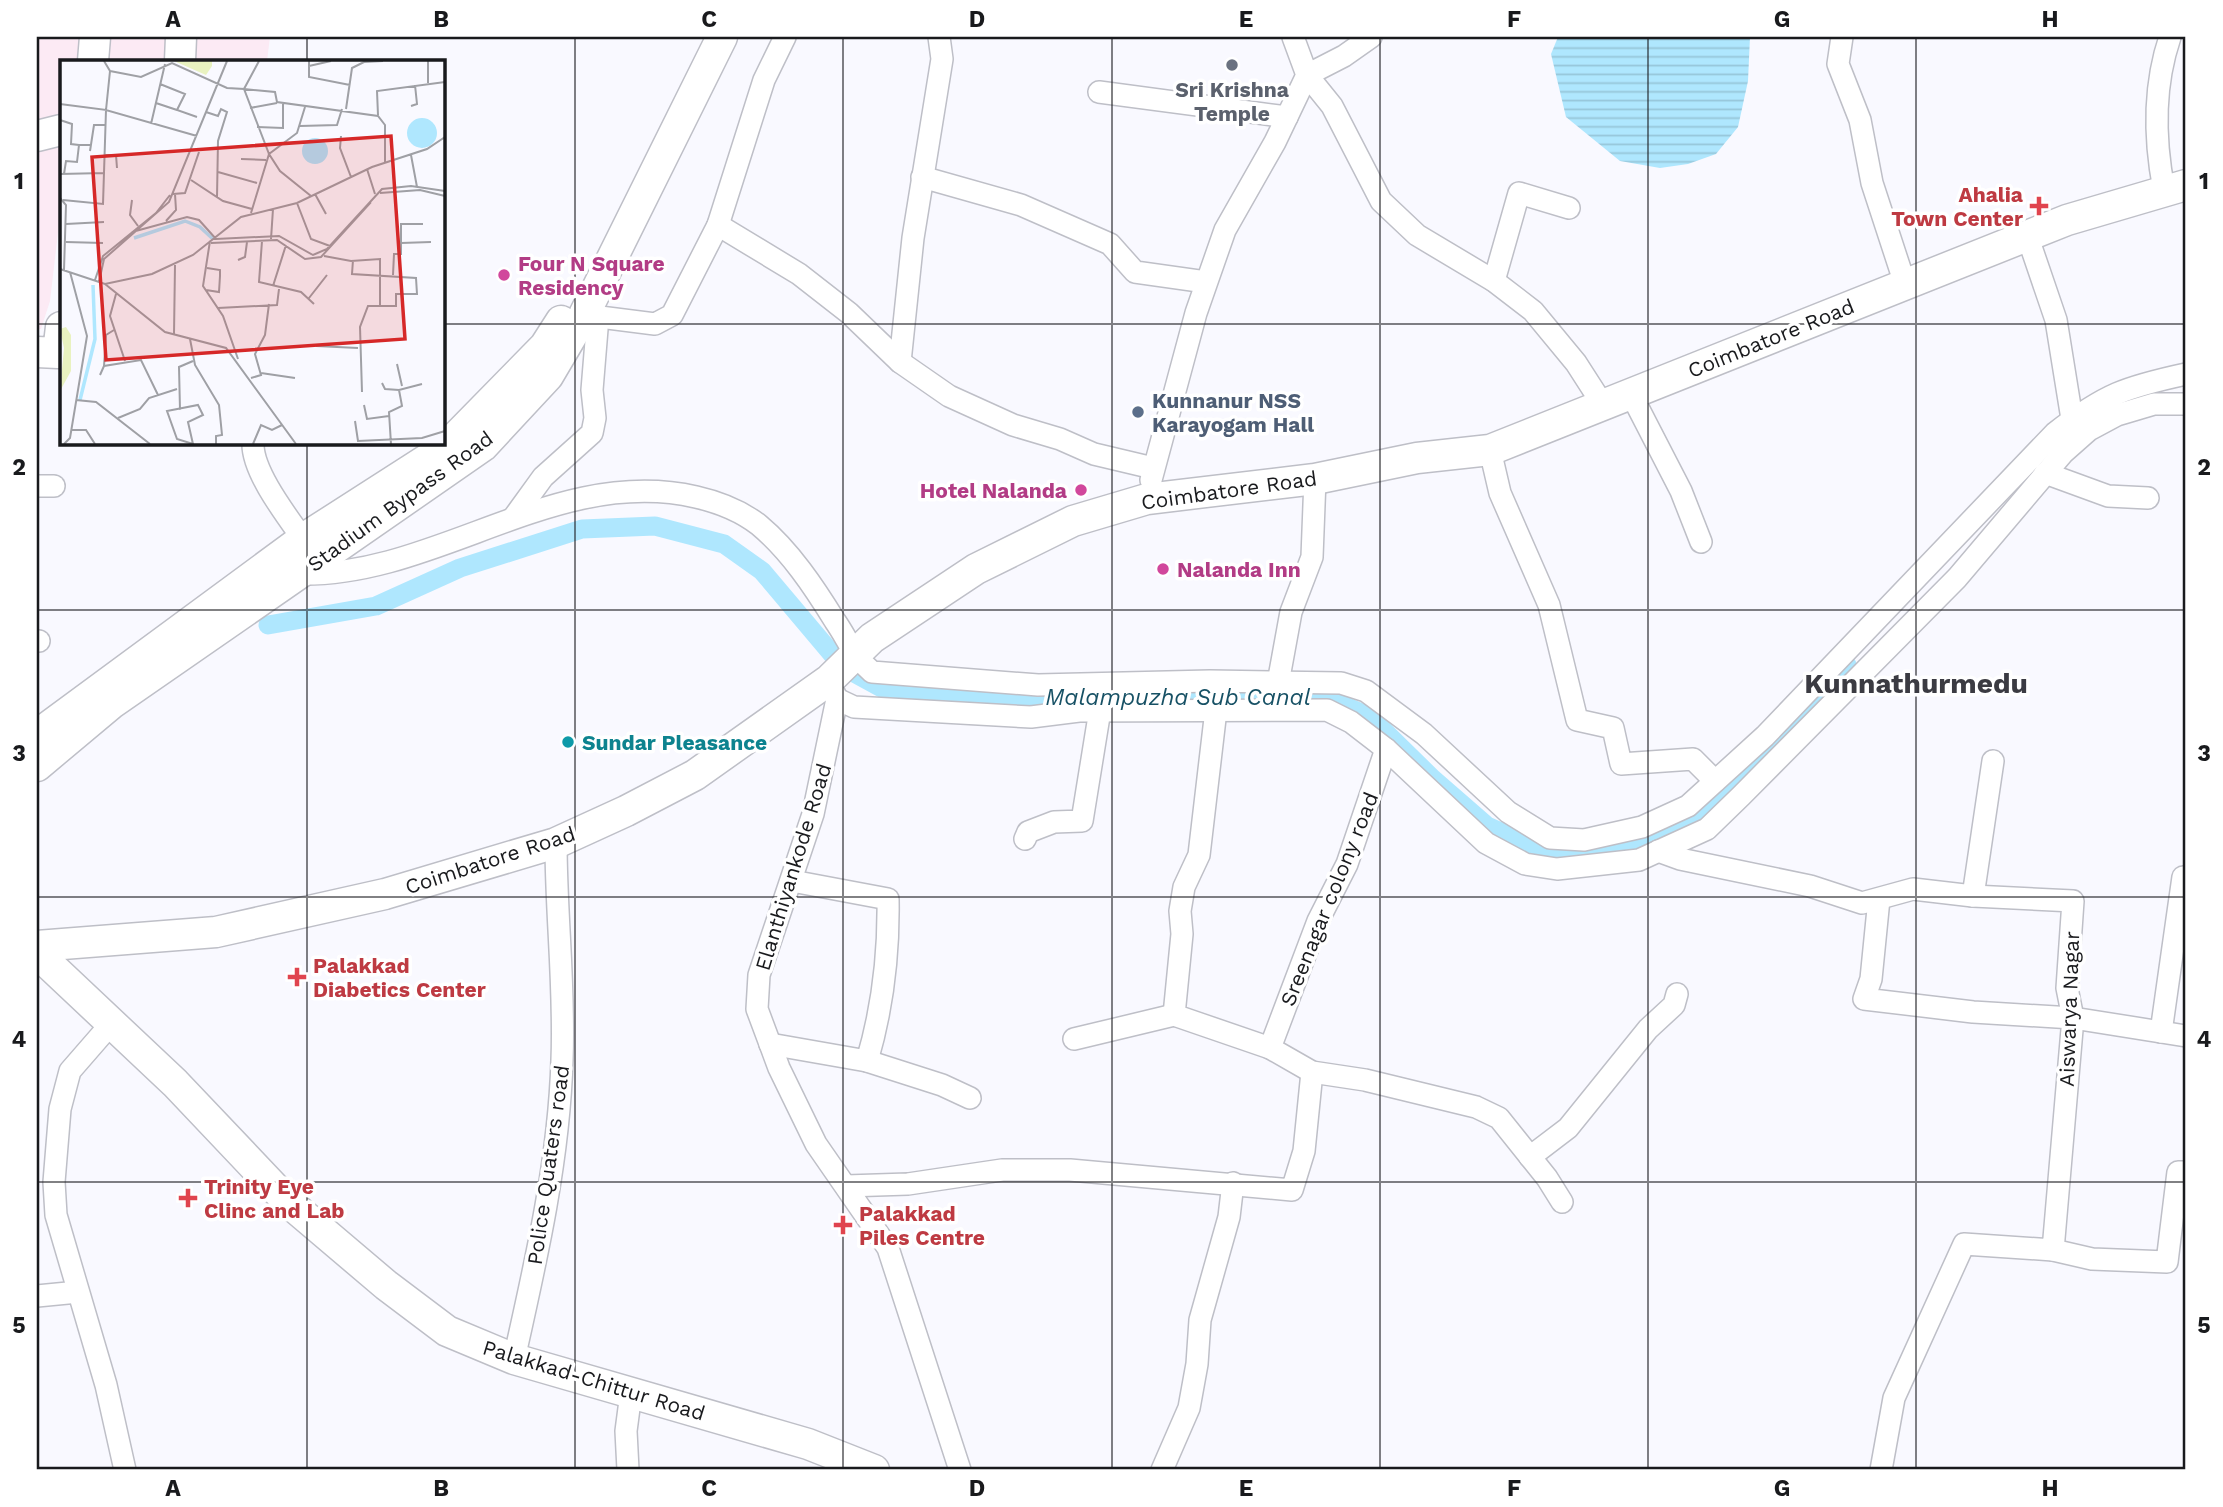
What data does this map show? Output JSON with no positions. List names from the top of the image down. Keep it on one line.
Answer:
{"streets":{"main road":["Coimbatore Road","Stadium Bypass Road","Palakkad-Chittur Road"],"street":["Elanthiyankode Road","Sreenagar colony road","Aiswarya Nagar","Police Quaters road"]},"crossings":[["Coimbatore Road","Elanthiyankode Road"],["Coimbatore Road","Police Quaters road"],["Police Quaters road","Palakkad-Chittur Road"]],"districts":["Kunnathurmedu"],"water":["Malampuzha Sub Canal"],"places":{"other":["Sri Krishna Temple","Four N Square Residency","Kunnanur NSS Karayogam Hall","Hotel Nalanda","Nalanda Inn","Sundar Pleasance"],"health":["Ahalia Town Center","Palakkad Diabetics Center","Trinity Eye Clinc and Lab","Palakkad Piles Centre"]},"grid":{"columns":["A","B","C","D","E","F","G","H"],"rows":["1","2","3","4","5"]}}
